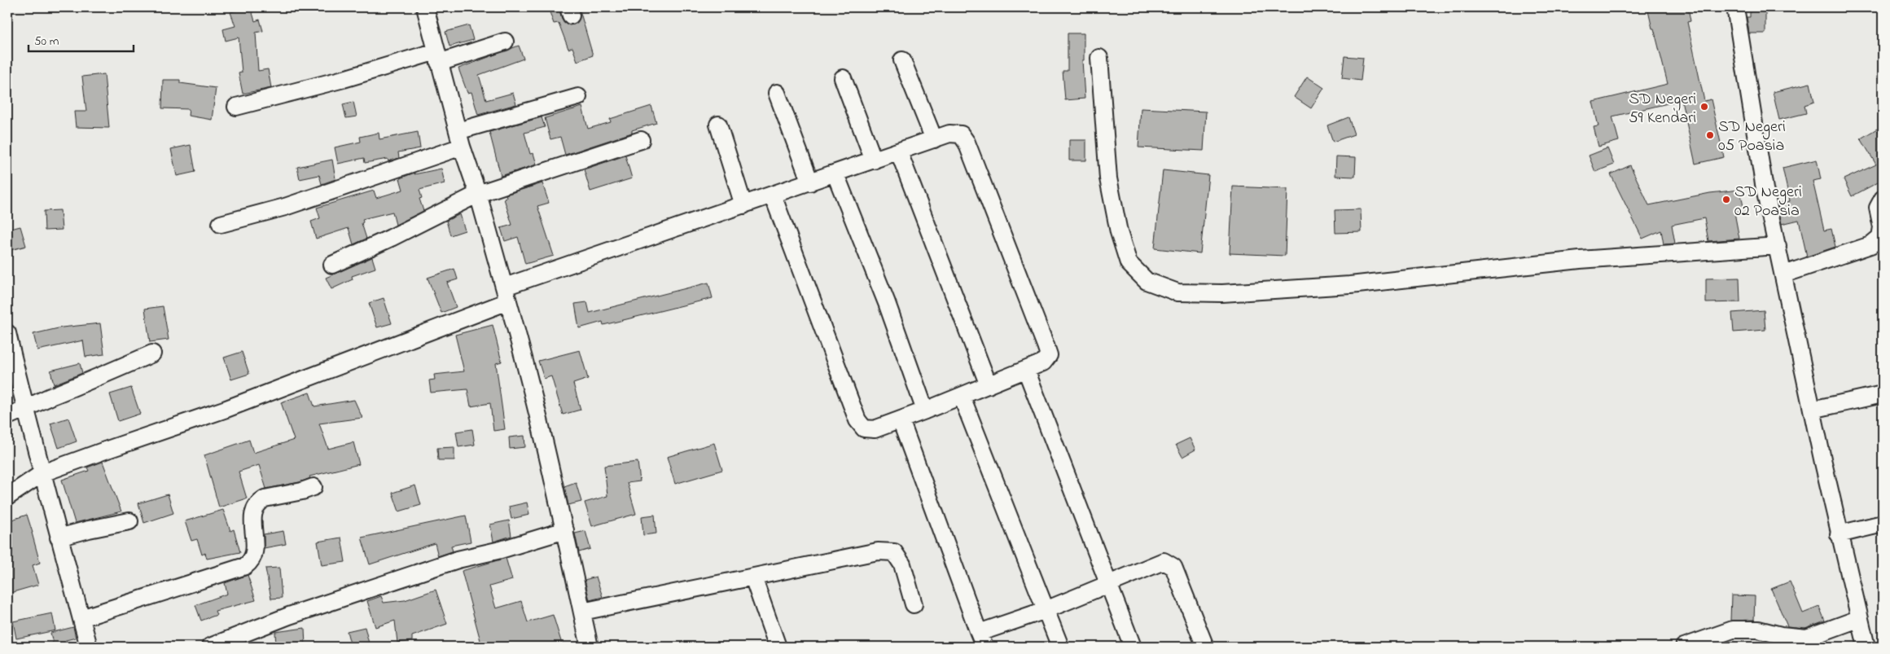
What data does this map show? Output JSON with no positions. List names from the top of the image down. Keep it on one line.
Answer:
{"places":["SD Negeri 59 Kendari","SD Negeri 05 Poasia","SD Negeri 02 Poasia"],"scale_bar":"50 m"}
